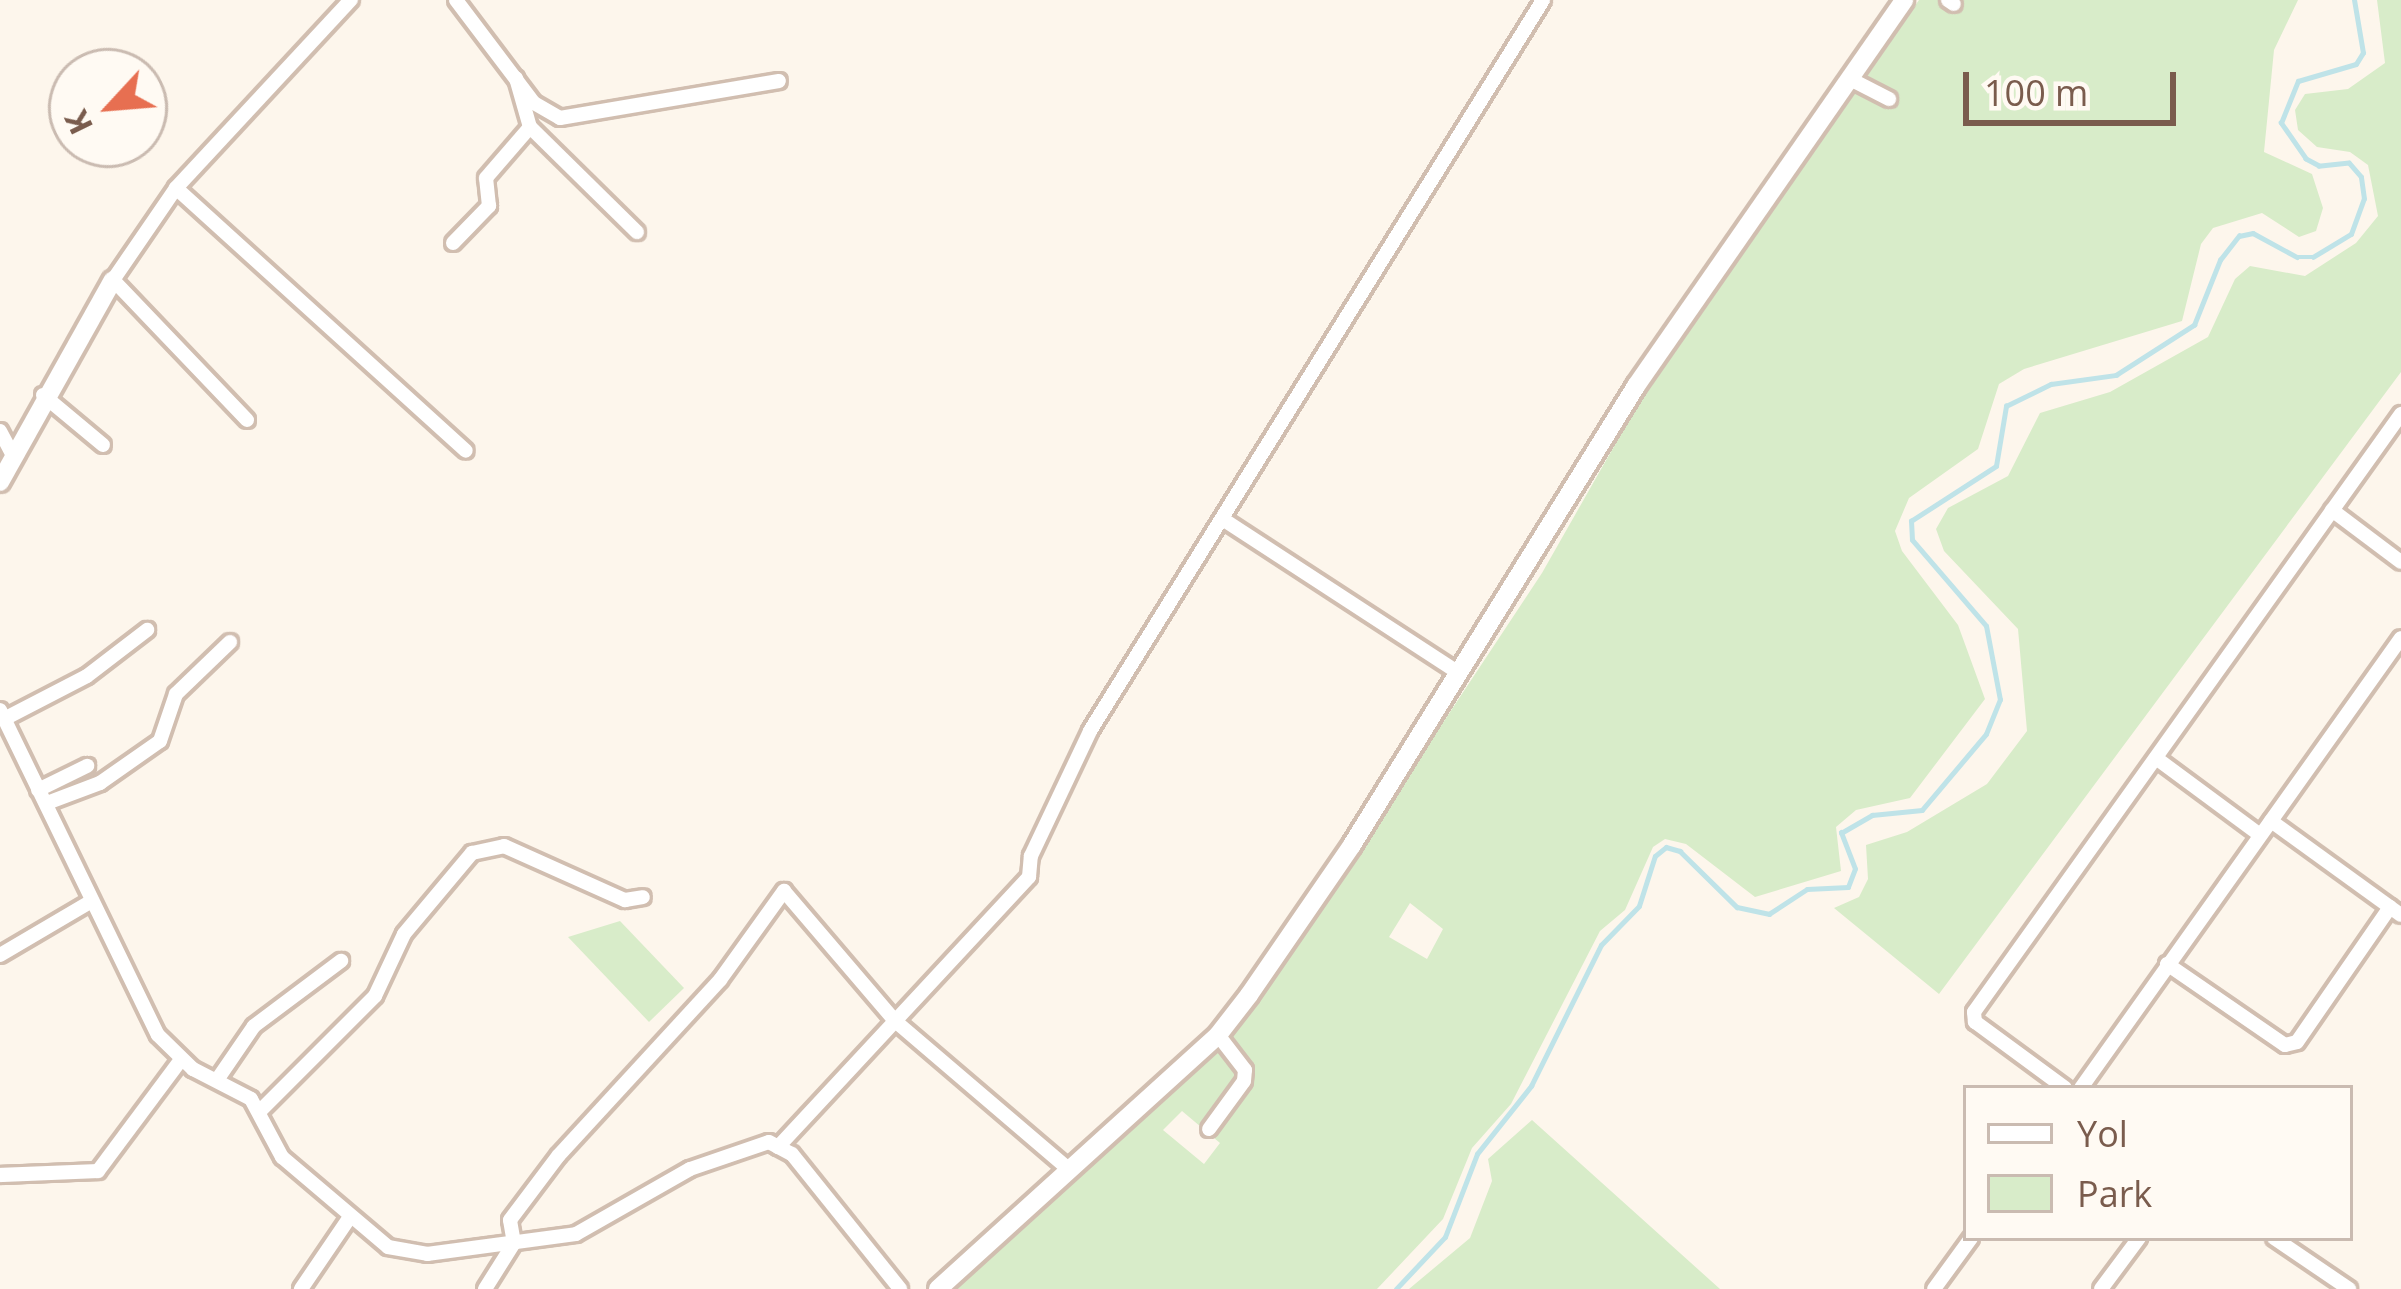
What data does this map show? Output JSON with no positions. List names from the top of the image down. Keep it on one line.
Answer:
{"legend":["Yol","Park"],"scale_bar":"100 m","north":"bottom left"}
